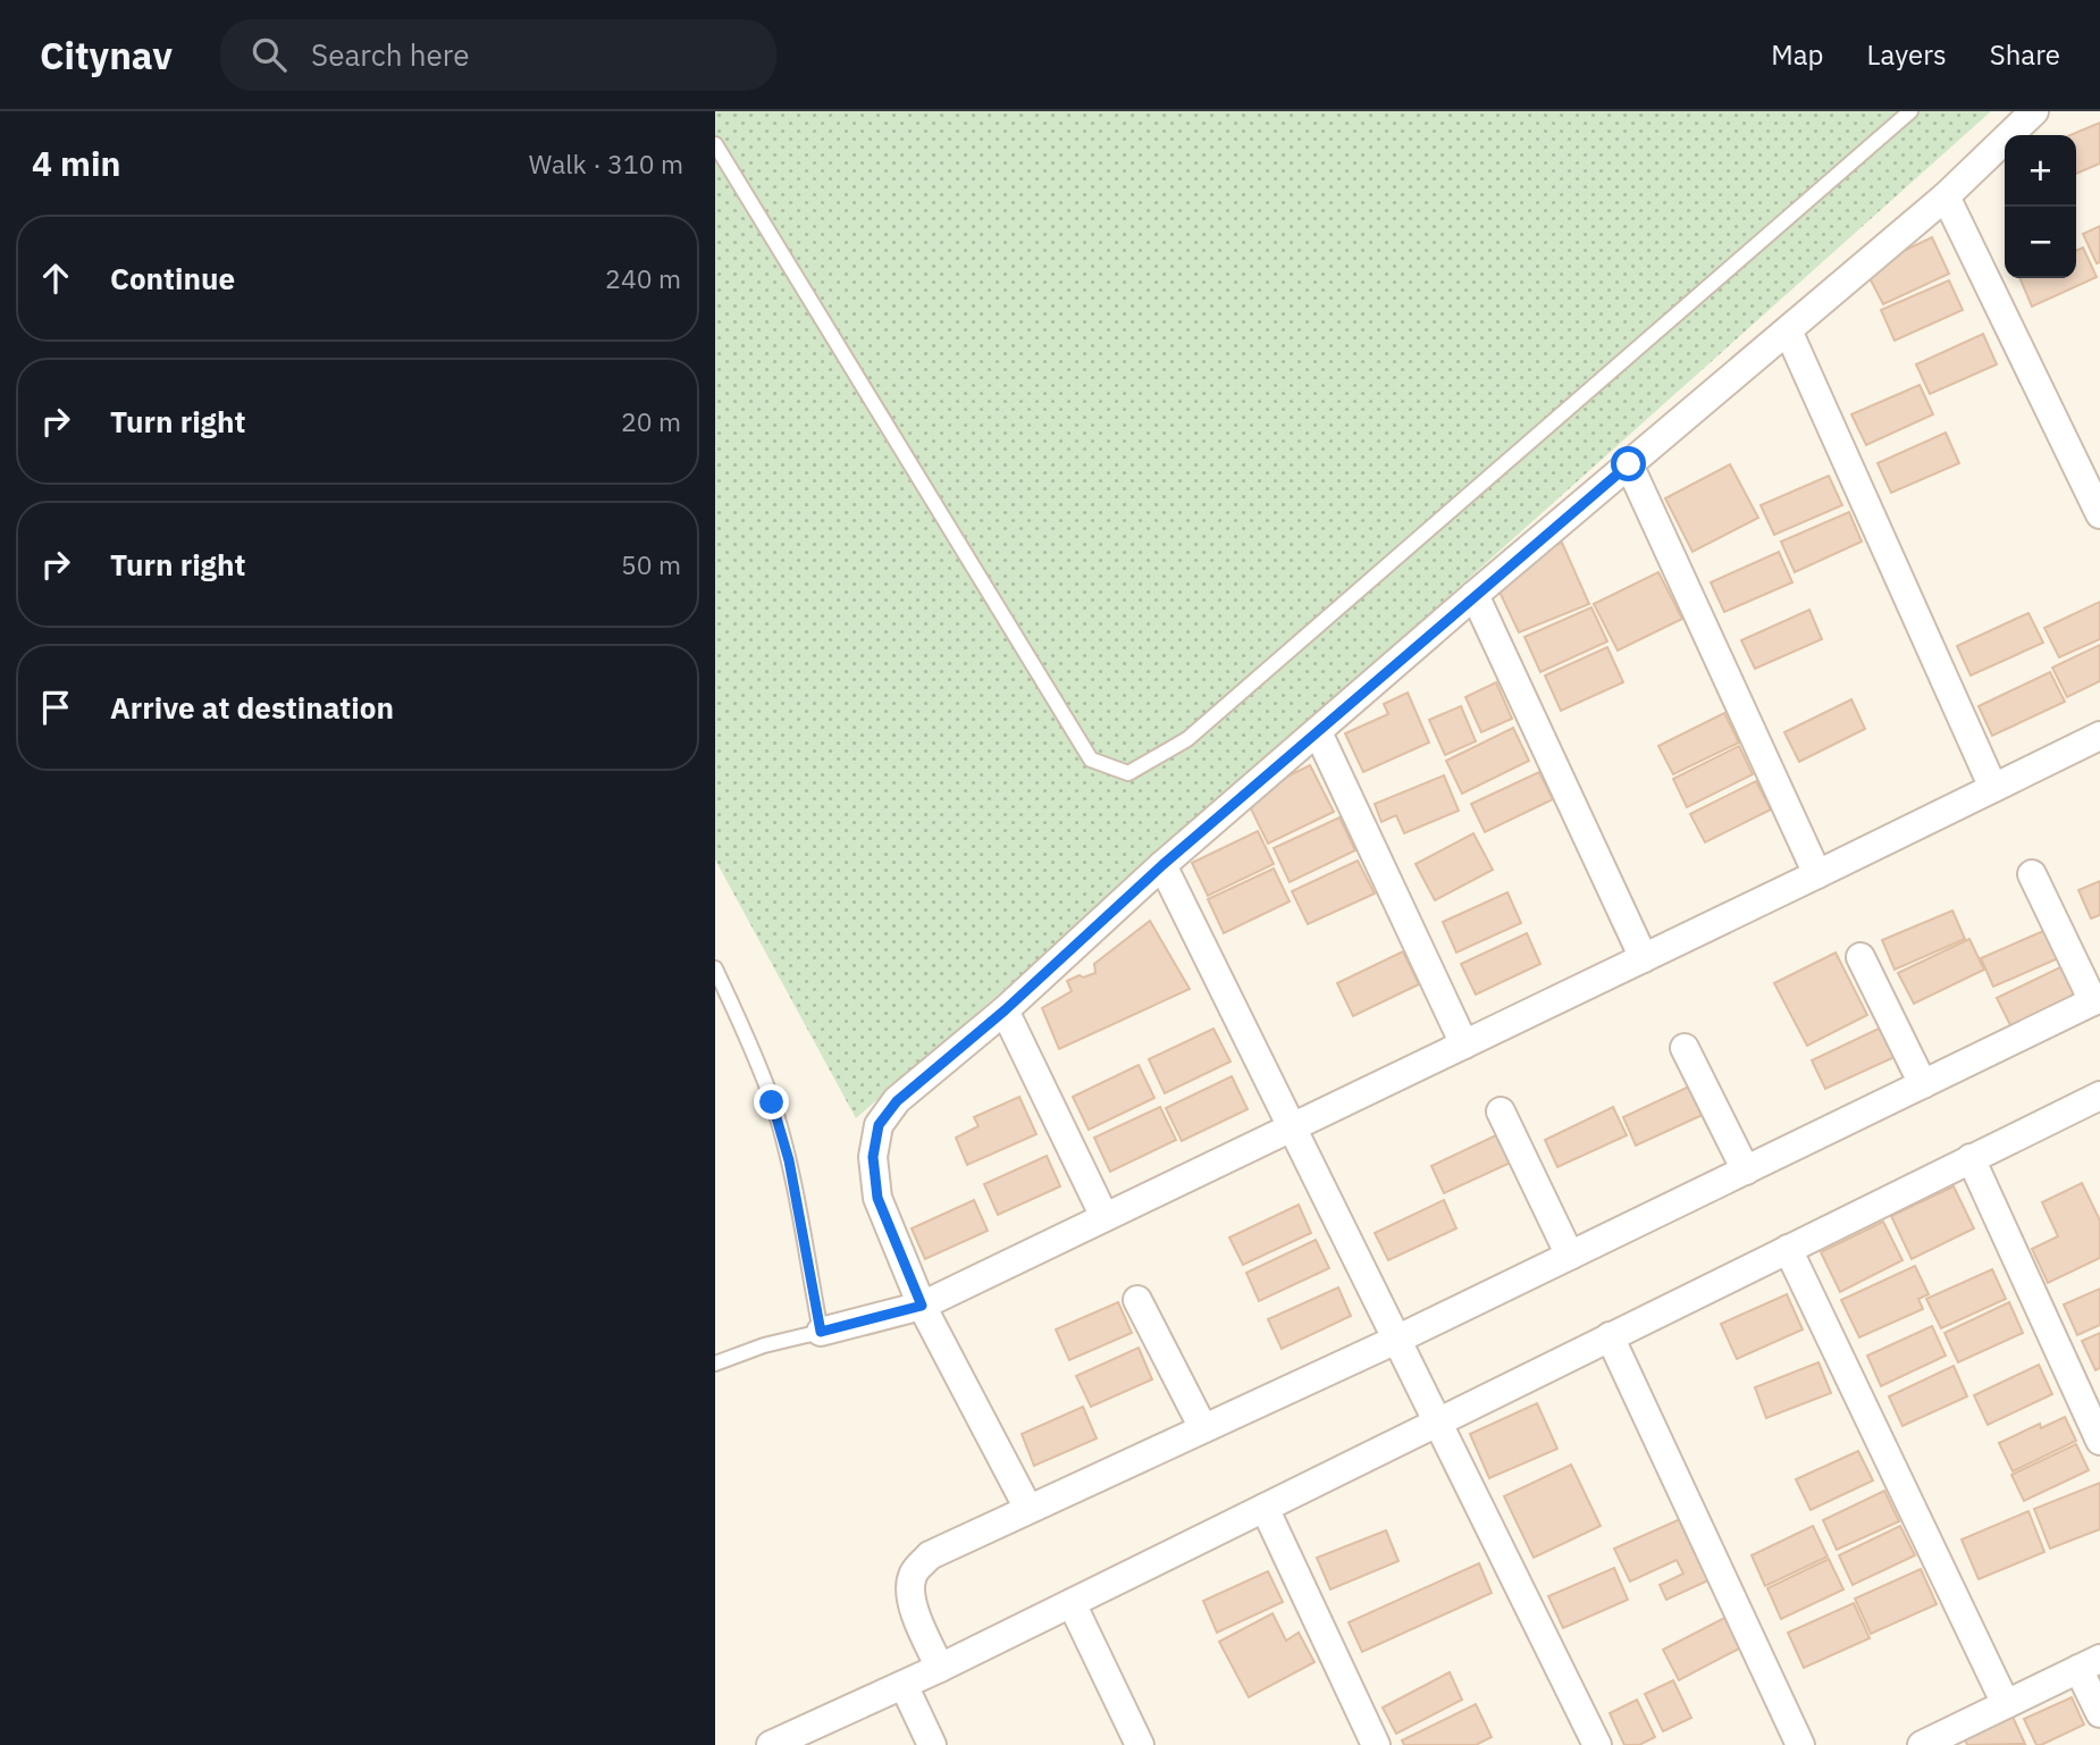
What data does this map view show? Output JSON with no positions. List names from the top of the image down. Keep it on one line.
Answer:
{"page":{"header":"Citynav","search":"Search here","nav":["Map","Layers","Share"],"heading":["4 min","Walk · 310 m"],"map_buttons":["+","−"],"list":[["Continue","240 m"],["Turn right","20 m"],["Turn right","50 m"],"Arrive at destination"]}}
